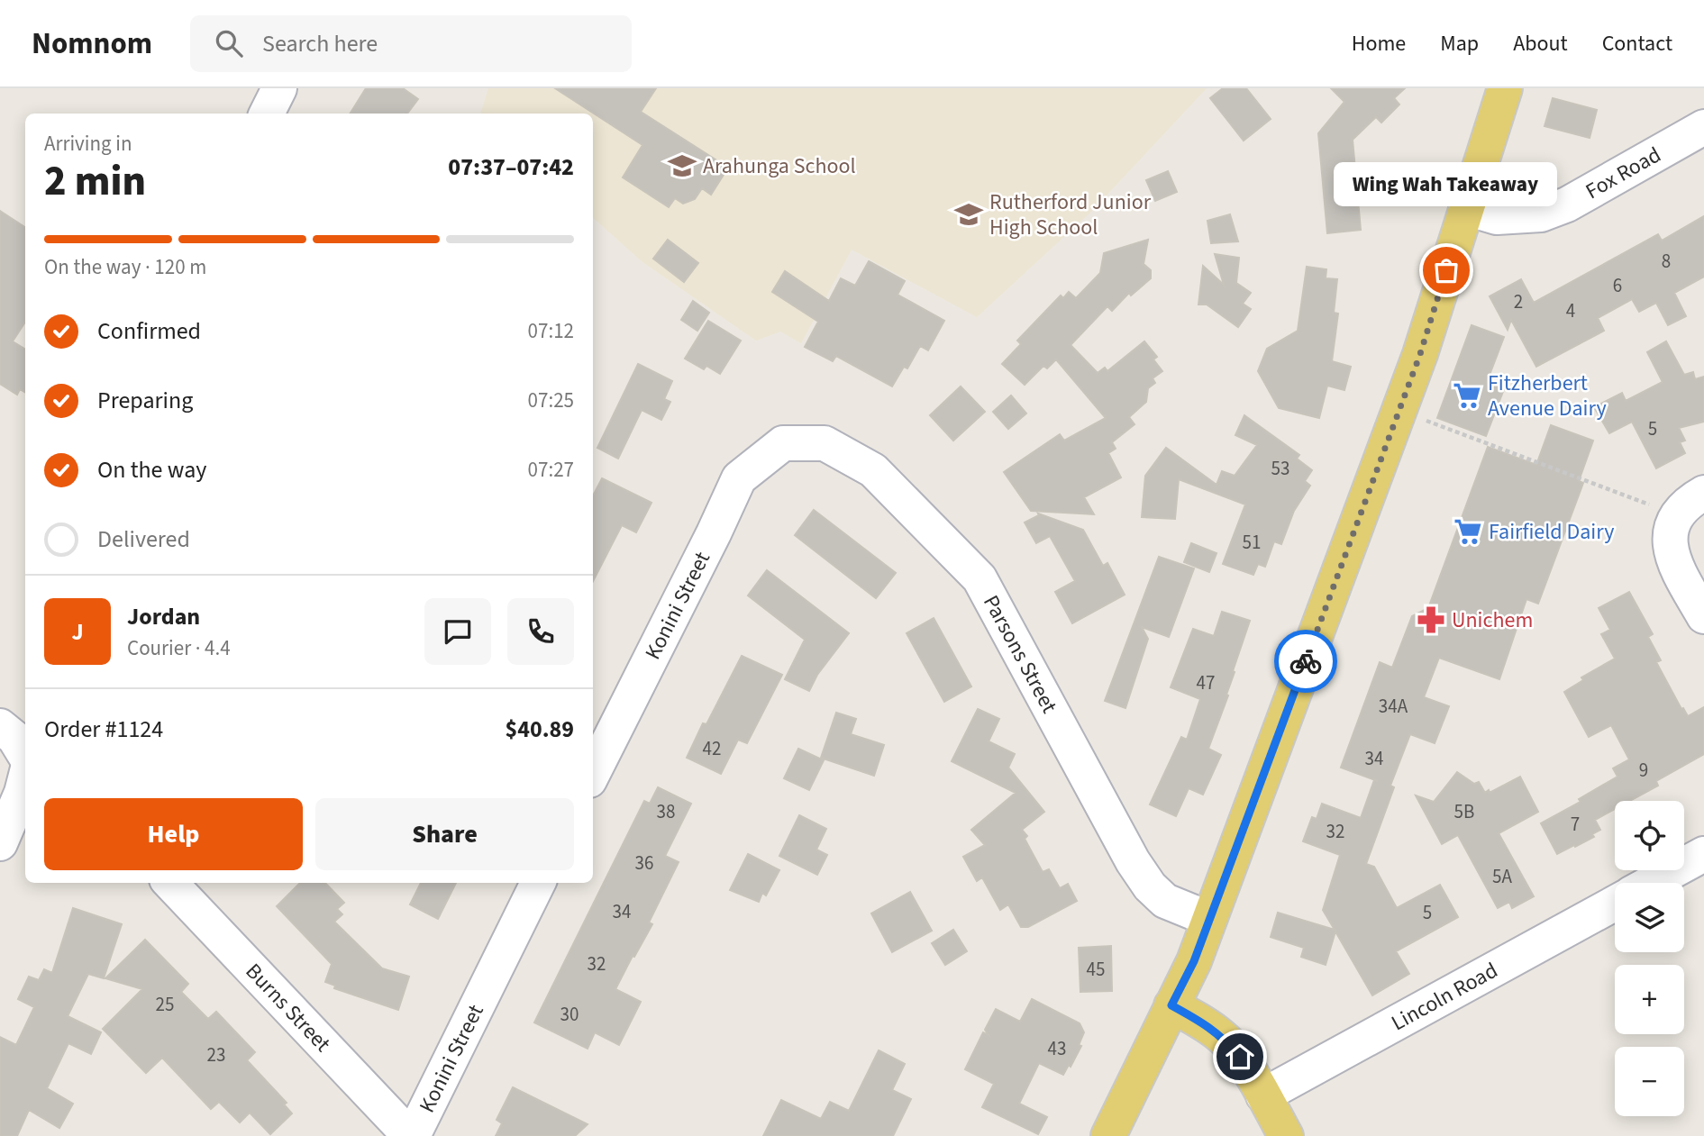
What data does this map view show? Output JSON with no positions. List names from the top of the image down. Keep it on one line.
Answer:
{"streets":{"street":["Fox Road","Konini Street","Parsons Street","Lincoln Road","Burns Street"]},"crossings":[["Konini Street","Parsons Street"],["Konini Street","Burns Street"]],"places":{"school or university":["Arahunga School","Rutherford Junior High School"],"other":["Wing Wah Takeaway"],"supermarket":["Fitzherbert Avenue Dairy","Fairfield Dairy"],"pharmacy":["Unichem"]},"house_numbers":["8","6","2","4","5","53","51","47","34A","42","34","9","38","5B","7","32","36","5A","34","5","32","45","25","30","43","23"],"page":{"header":"Nomnom","search":"Search here","nav":["Home","Map","About","Contact"],"heading":["2 min","Arriving in","07:37–07:42"],"panel":["Jordan","Courier · 4.4","Order #1124","$40.89"],"bubble":"Wing Wah Takeaway","bar":"On the way · 120 m","list":[["Confirmed","07:12"],["Preparing","07:25"],["On the way","07:27"],"Delivered"],"round":"J","buttons":["Help","Share"],"map_buttons":["+","−"]}}
